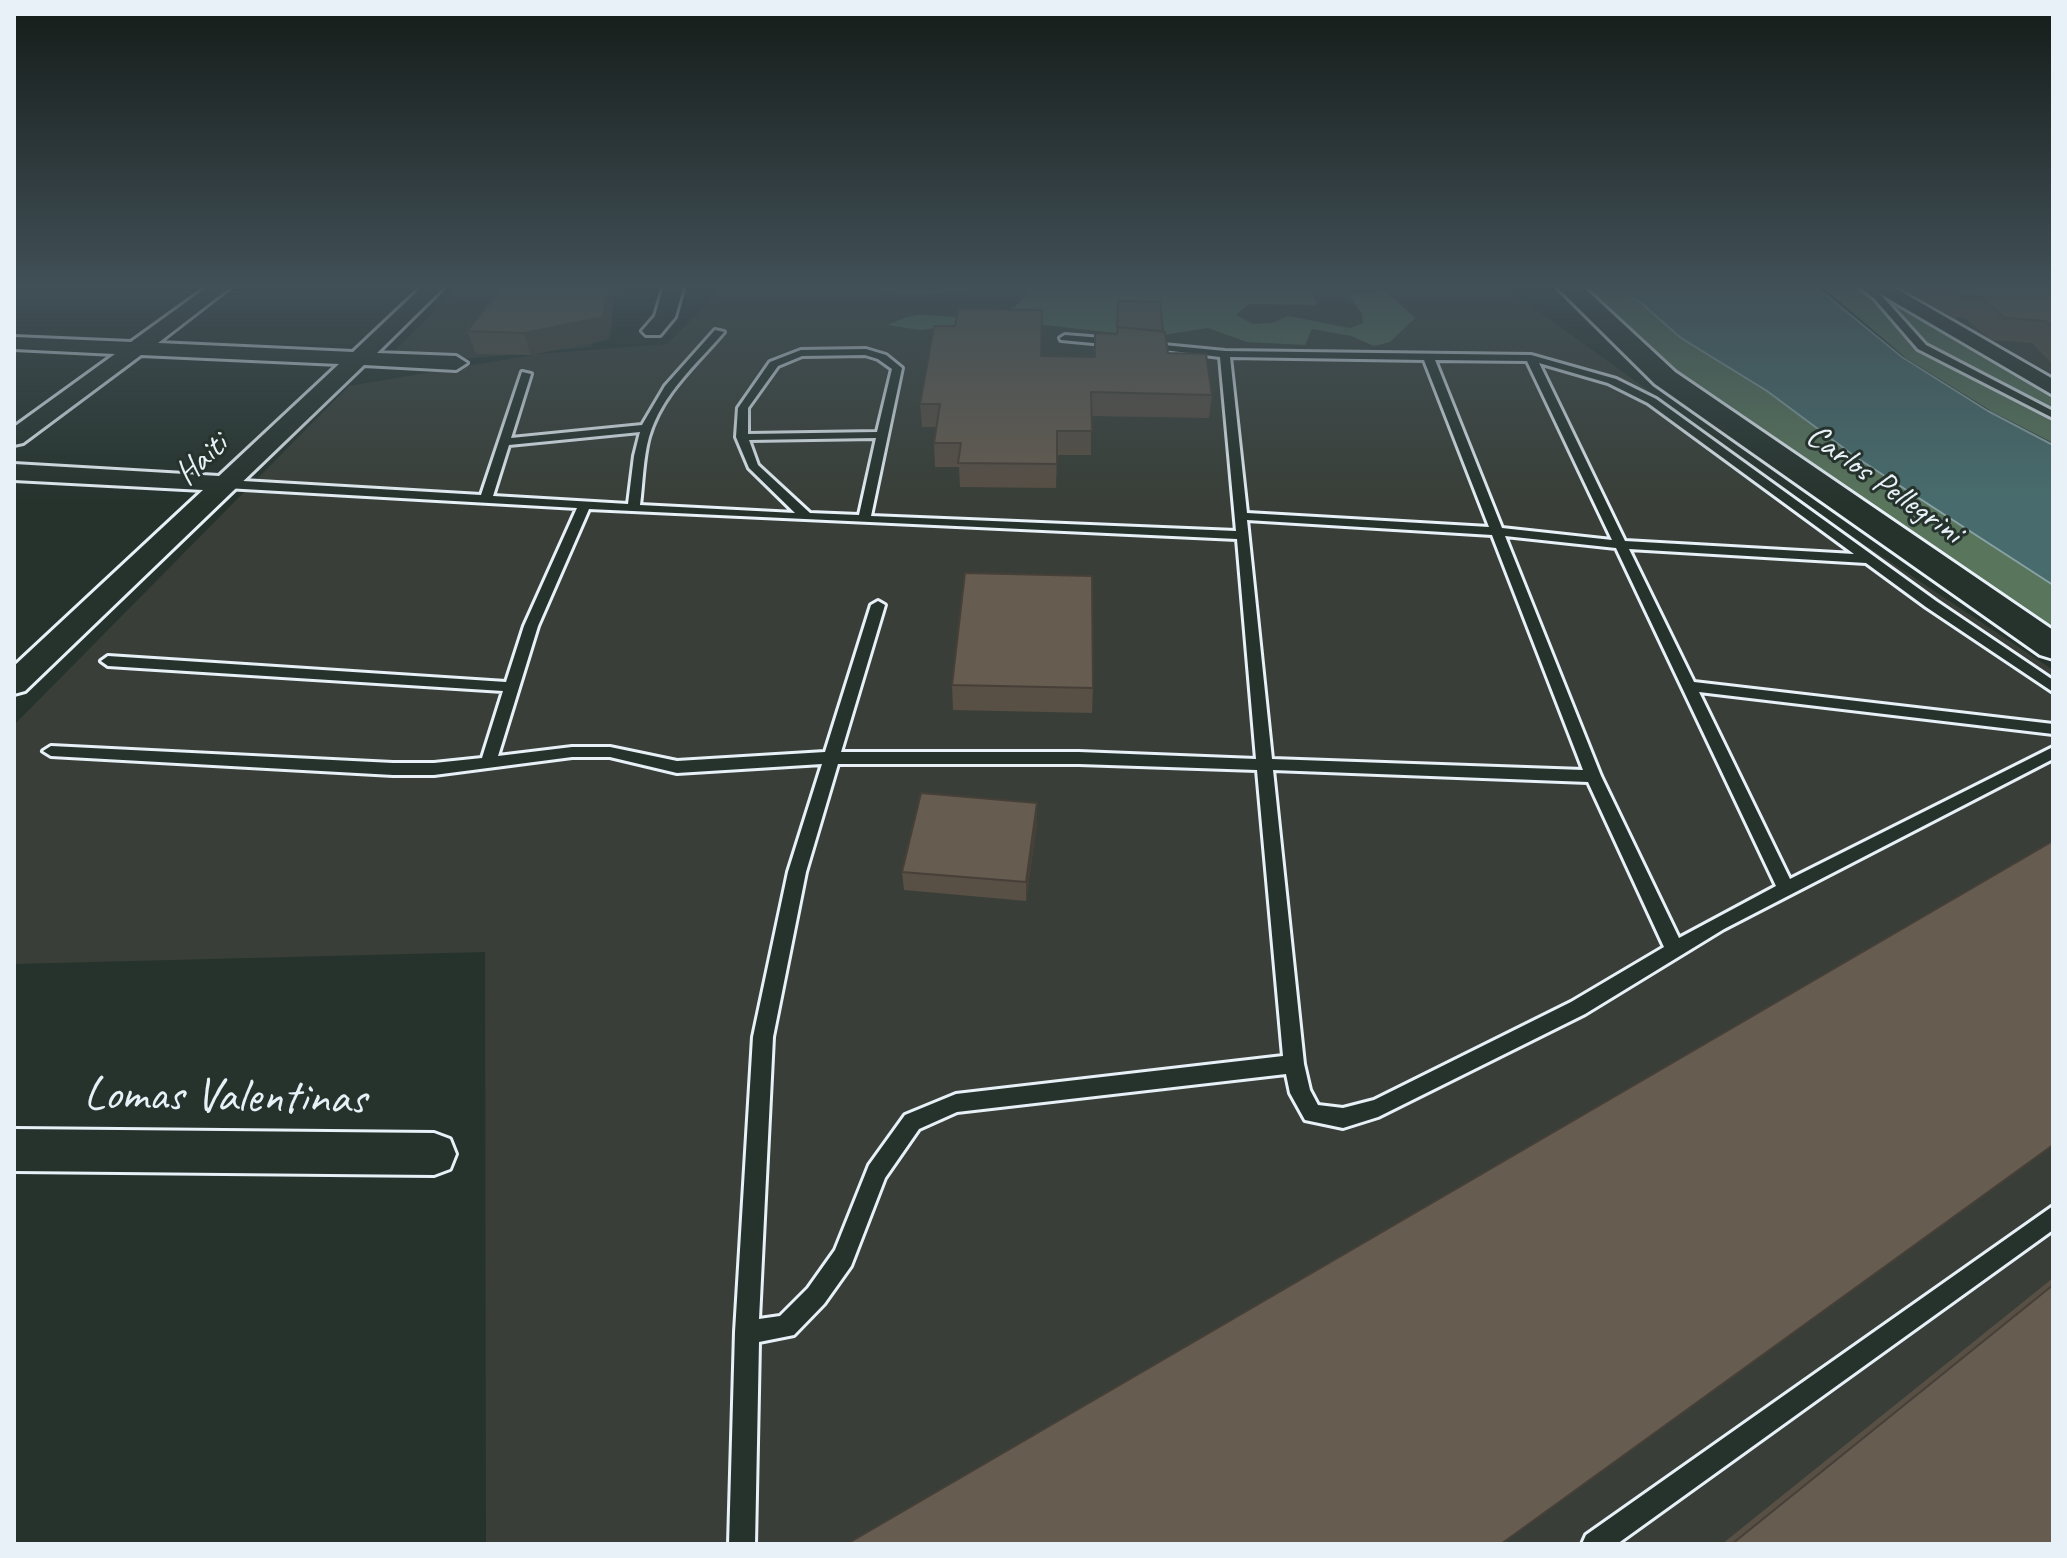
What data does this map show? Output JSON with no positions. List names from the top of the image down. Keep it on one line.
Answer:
{"streets":{"street":["Haiti","Carlos Pellegrini","Lomas Valentinas"]}}
